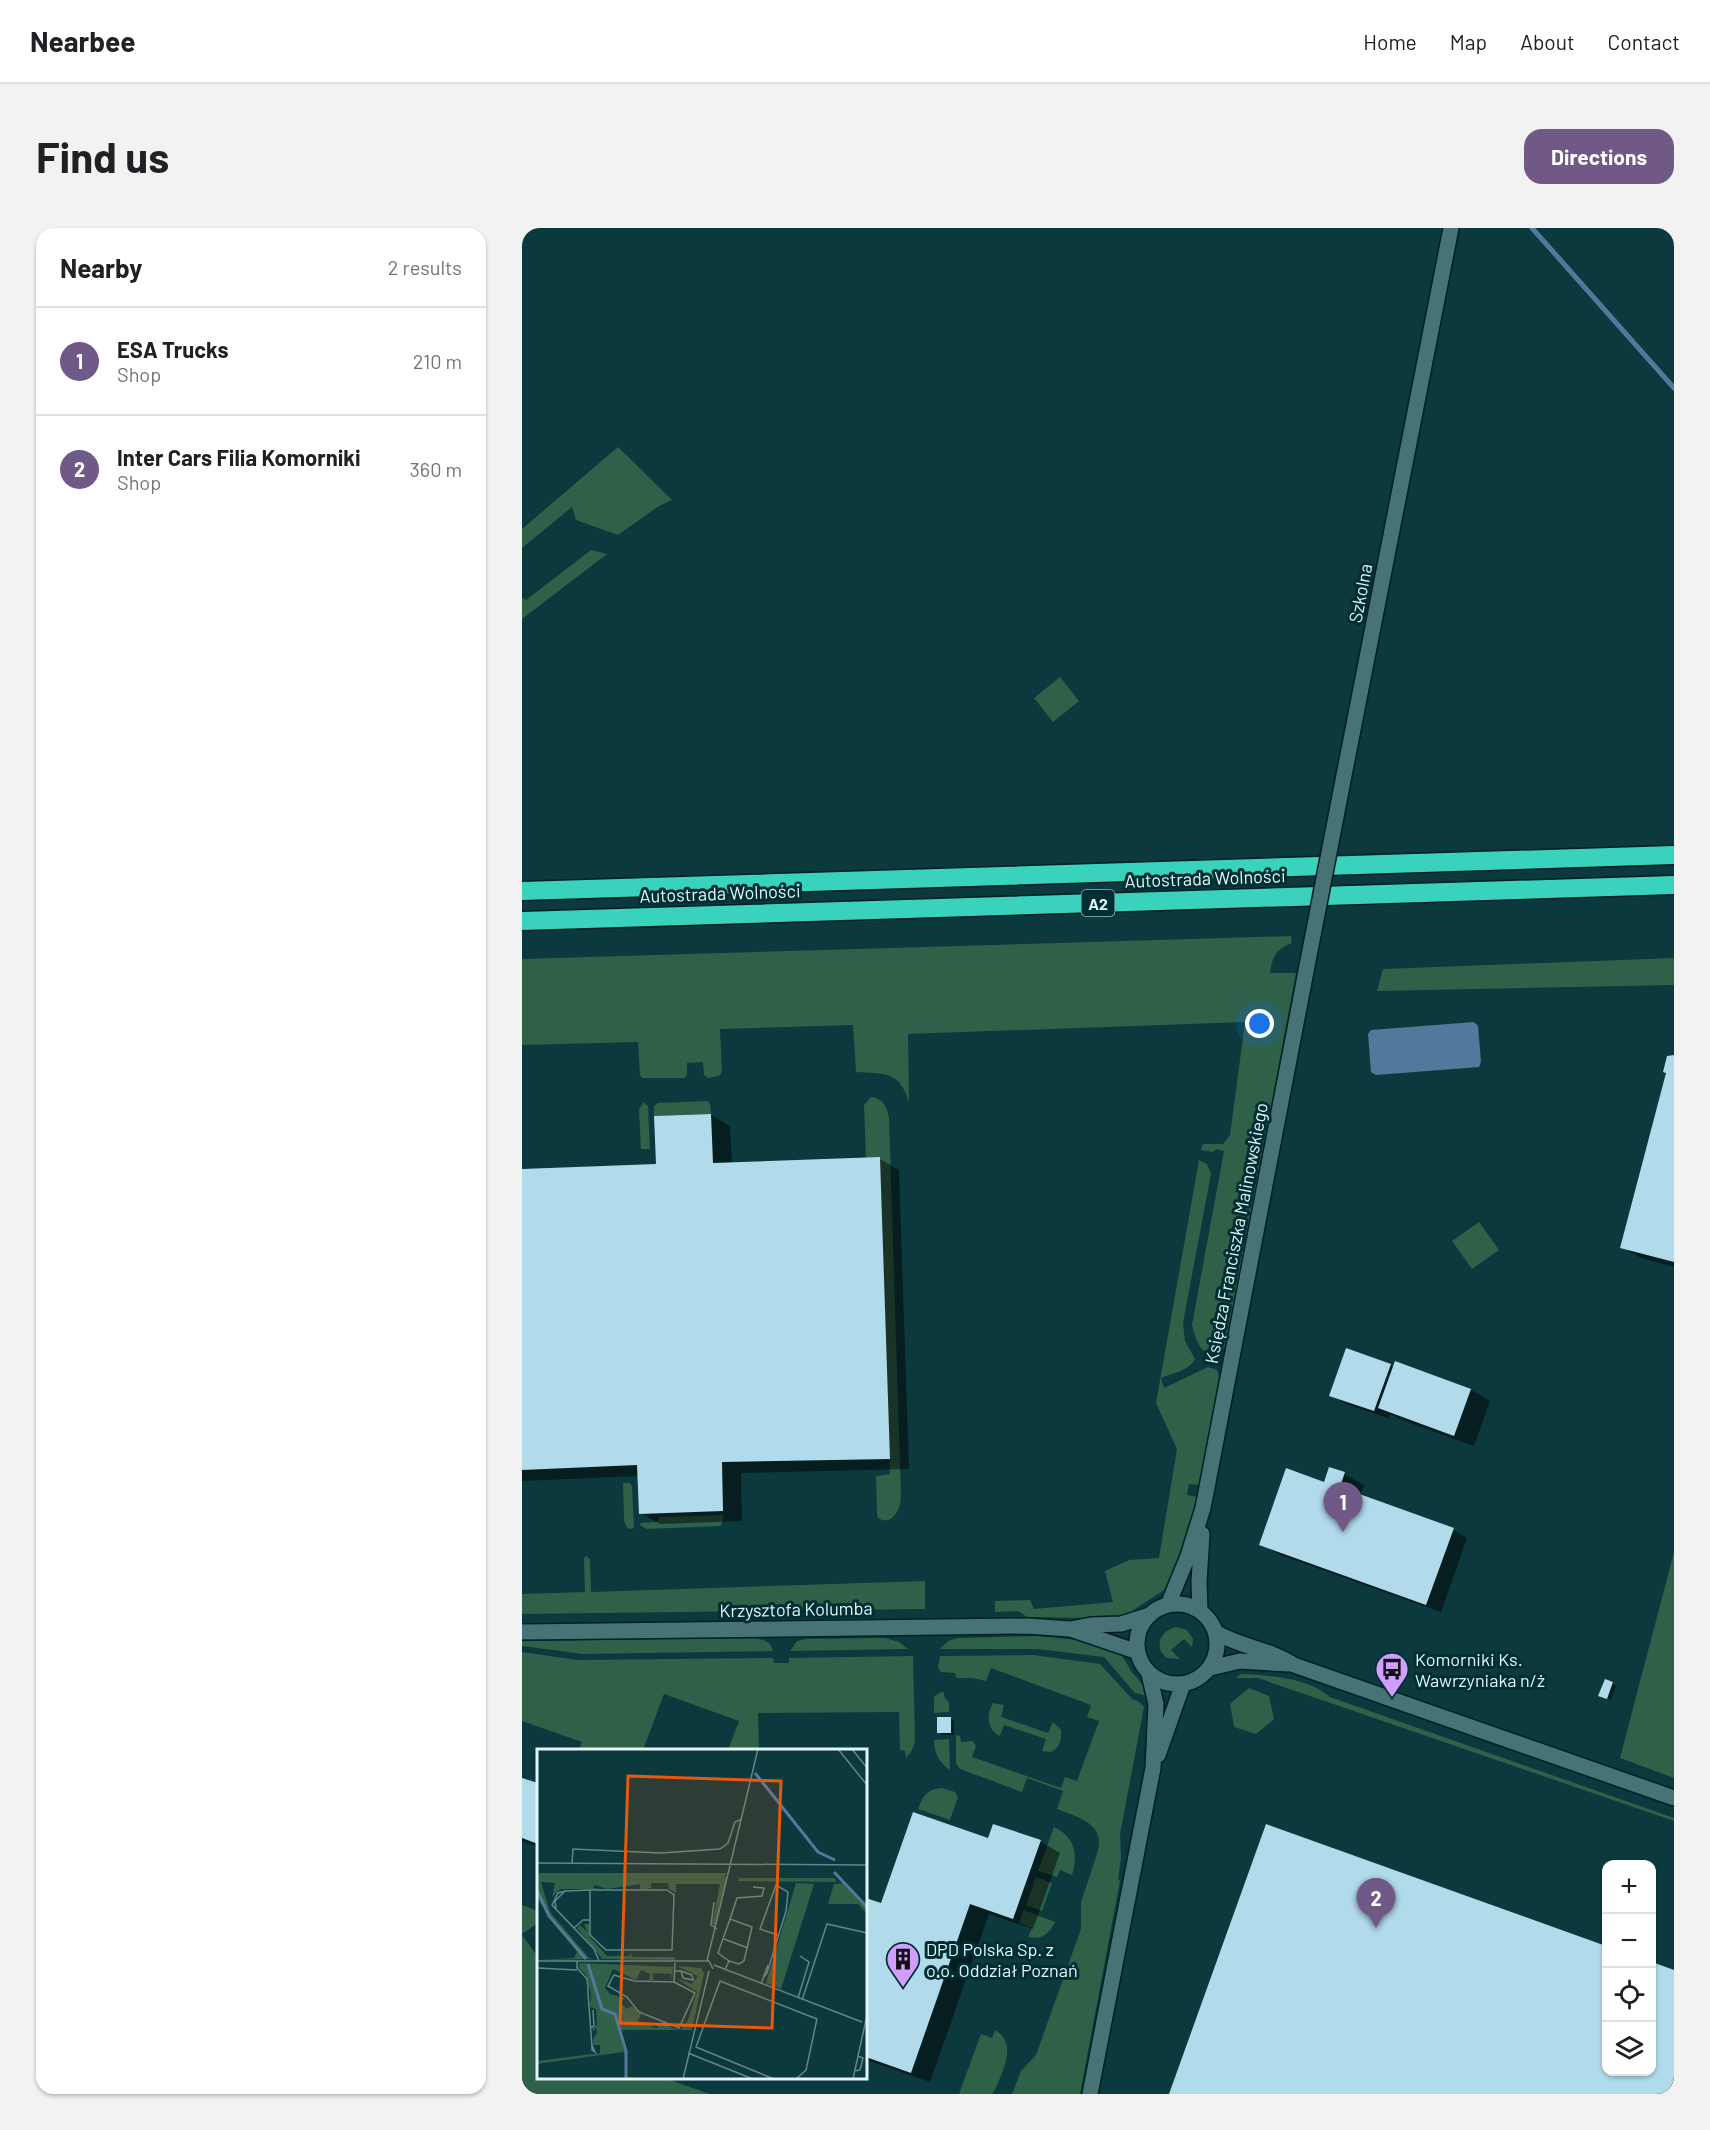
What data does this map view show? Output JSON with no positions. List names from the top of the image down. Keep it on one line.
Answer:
{"streets":{"highway":["Autostrada Wolności","A2"],"street":["Szkolna","Księdza Franciszka Malinowskiego","Krzysztofa Kolumba"]},"crossings":[["Szkolna","Księdza Franciszka Malinowskiego"],["Księdza Franciszka Malinowskiego","Krzysztofa Kolumba"]],"places":{"bus stop":["Komorniki Ks. Wawrzyniaka n/ż"],"building":["DPD Polska Sp. z o.o. Oddział Poznań"]},"page":{"header":"Nearbee","nav":["Home","Map","About","Contact"],"buttons":"Directions","title":"Find us","heading":["Nearby","2 results"],"list":[{"mark":"1","name":"ESA Trucks","note":"Shop","value":"210 m"},{"mark":"2","name":"Inter Cars Filia Komorniki","note":"Shop","value":"360 m"}],"pins":["1","2"],"map_buttons":["+","−"]}}
